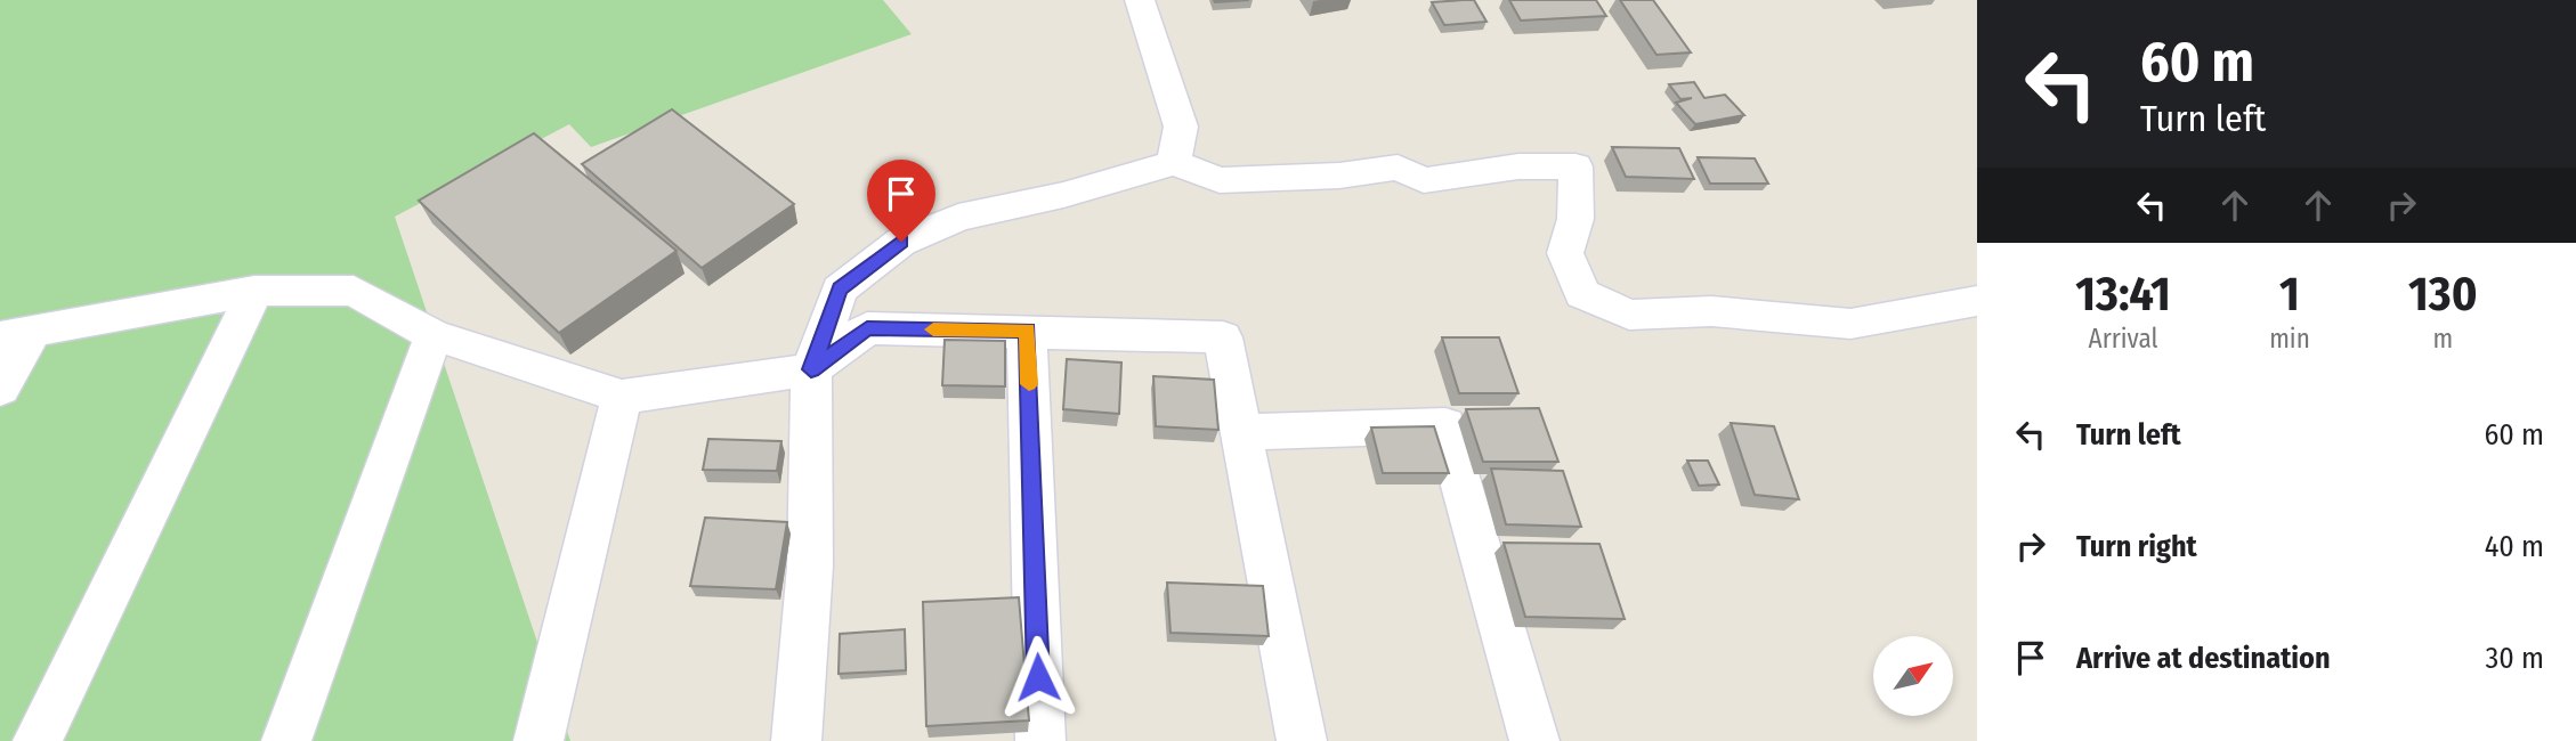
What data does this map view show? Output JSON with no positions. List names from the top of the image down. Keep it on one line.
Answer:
{"north":"top right","page":{"turn":["60 m","Turn left"],"eta":["13:41","Arrival","1","min","130","m"],"list":[{"name":"Turn left","value":"60 m"},{"name":"Turn right","value":"40 m"},{"name":"Arrive at destination","value":"30 m"}]}}
